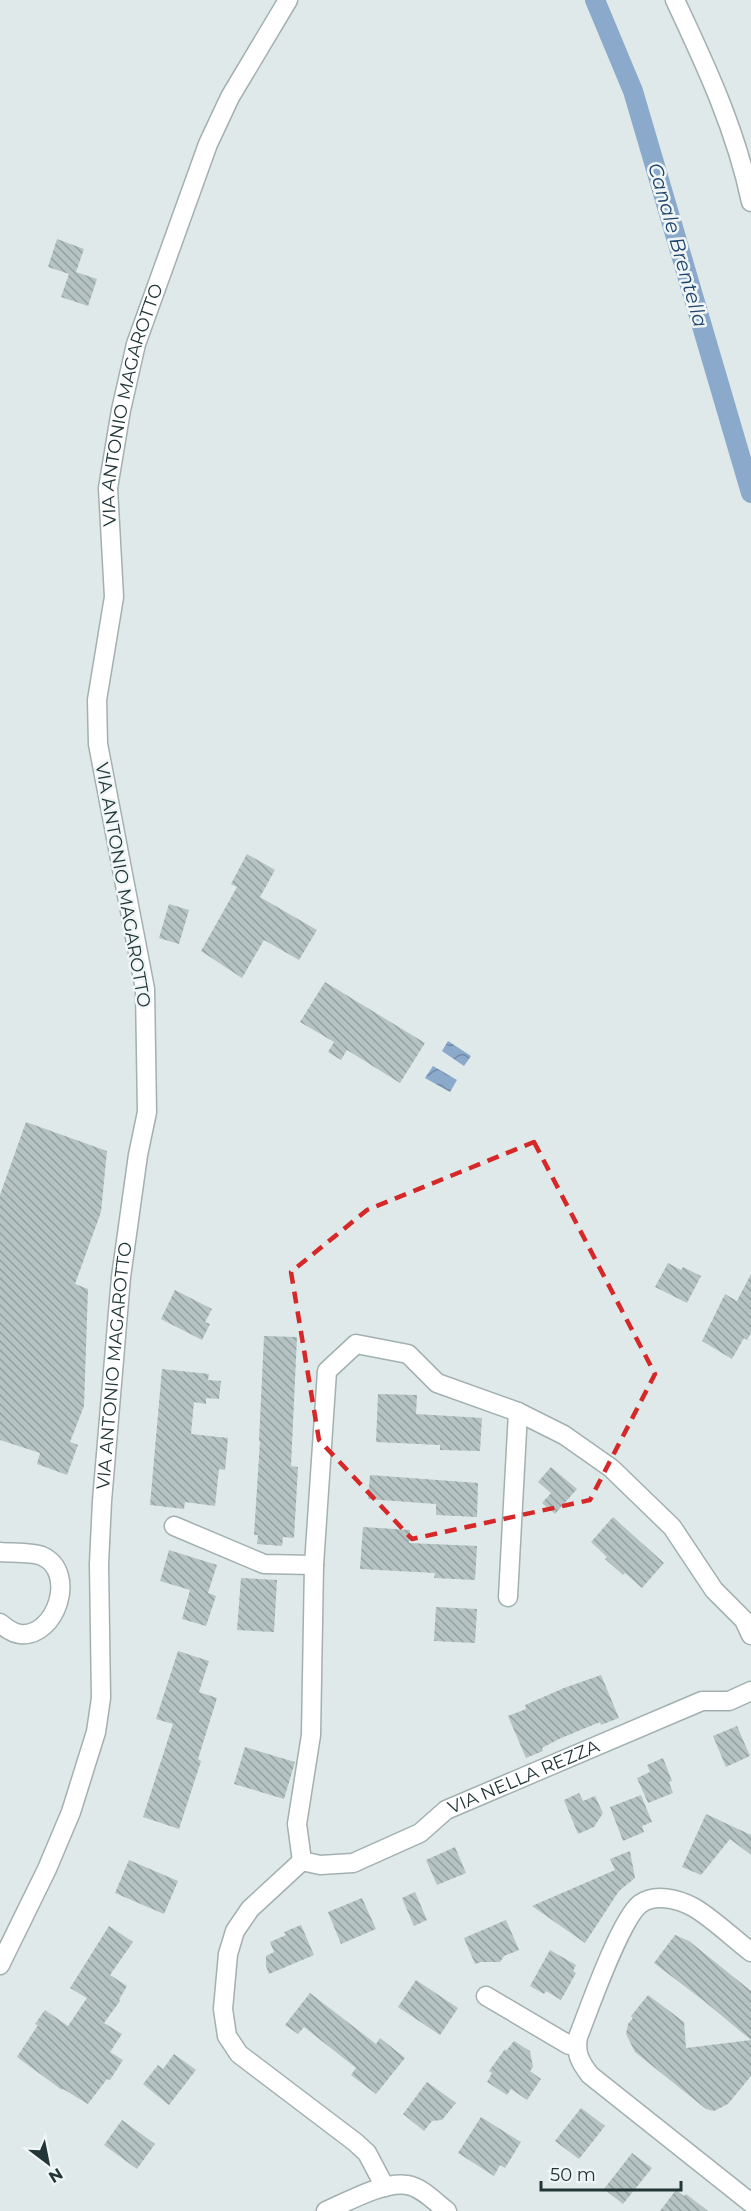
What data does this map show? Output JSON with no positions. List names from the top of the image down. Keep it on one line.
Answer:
{"streets":{"street":["VIA ANTONIO MAGAROTTO","VIA NELLA REZZA"]},"water":["Canale Brentella"],"scale_bar":"50 m","north":"bottom right"}
